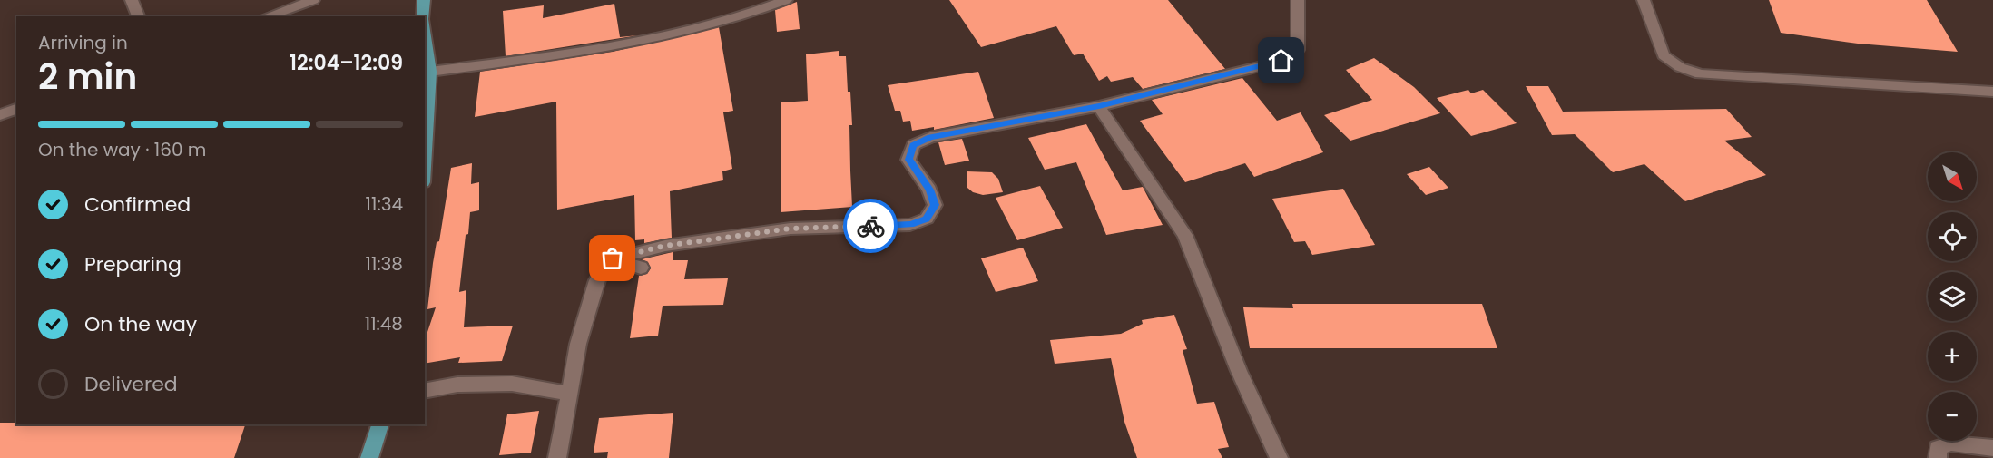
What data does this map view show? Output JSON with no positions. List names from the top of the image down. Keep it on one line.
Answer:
{"north":"bottom right","page":{"heading":["2 min","Arriving in","12:04–12:09"],"bar":"On the way · 160 m","map_buttons":["+","−"],"list":[["Confirmed","11:34"],["Preparing","11:38"],["On the way","11:48"],"Delivered"]}}
